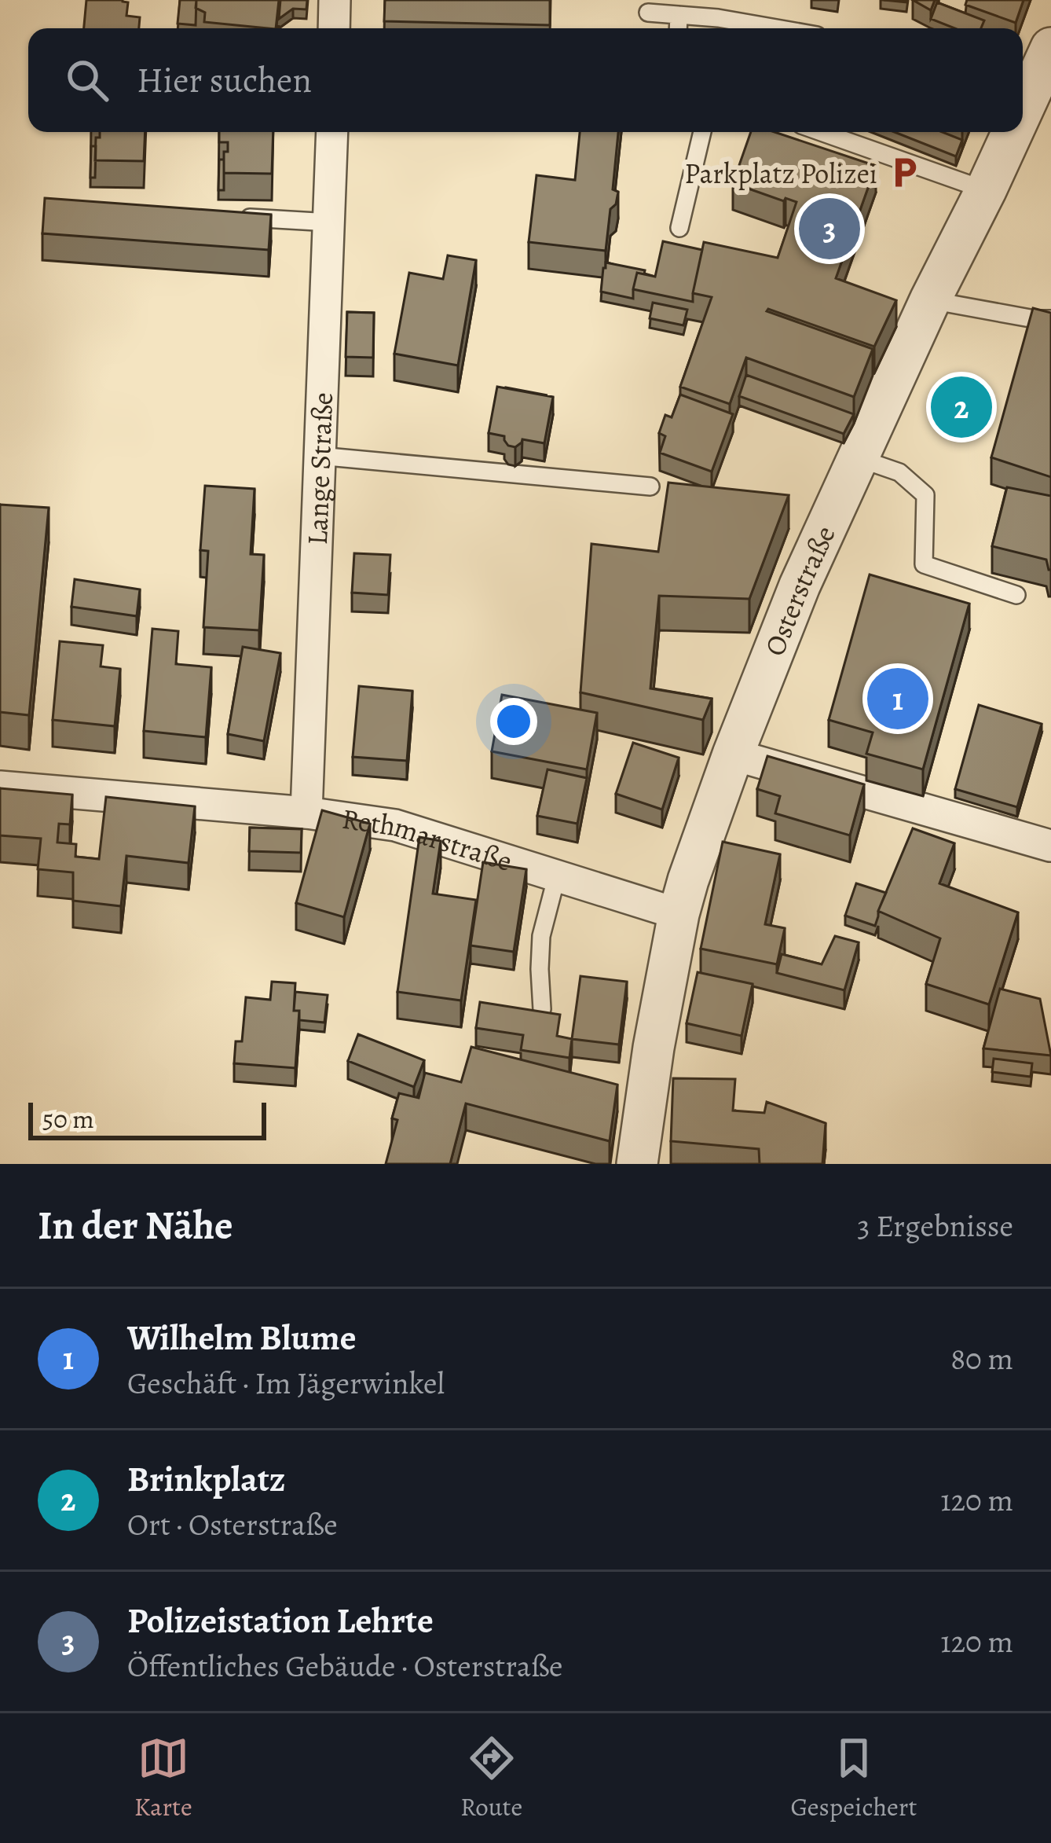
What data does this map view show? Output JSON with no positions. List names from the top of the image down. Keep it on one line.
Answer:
{"streets":{"street":["Lange Straße","Osterstraße","Rethmarstraße"]},"crossings":[["Lange Straße","Rethmarstraße"],["Osterstraße","Rethmarstraße"]],"places":{"parking":["Parkplatz Polizei"]},"scale_bar":"50 m","page":{"search":"Hier suchen","pins":["3","2","1"],"scale":"50 m","heading":["In der Nähe","3 Ergebnisse"],"list":[{"mark":"1","name":"Wilhelm Blume","note":"Geschäft · Im Jägerwinkel","value":"80 m"},{"mark":"2","name":"Brinkplatz","note":"Ort · Osterstraße","value":"120 m"},{"mark":"3","name":"Polizeistation Lehrte","note":"Öffentliches Gebäude · Osterstraße","value":"120 m"}],"nav":["Karte","Route","Gespeichert"]}}
